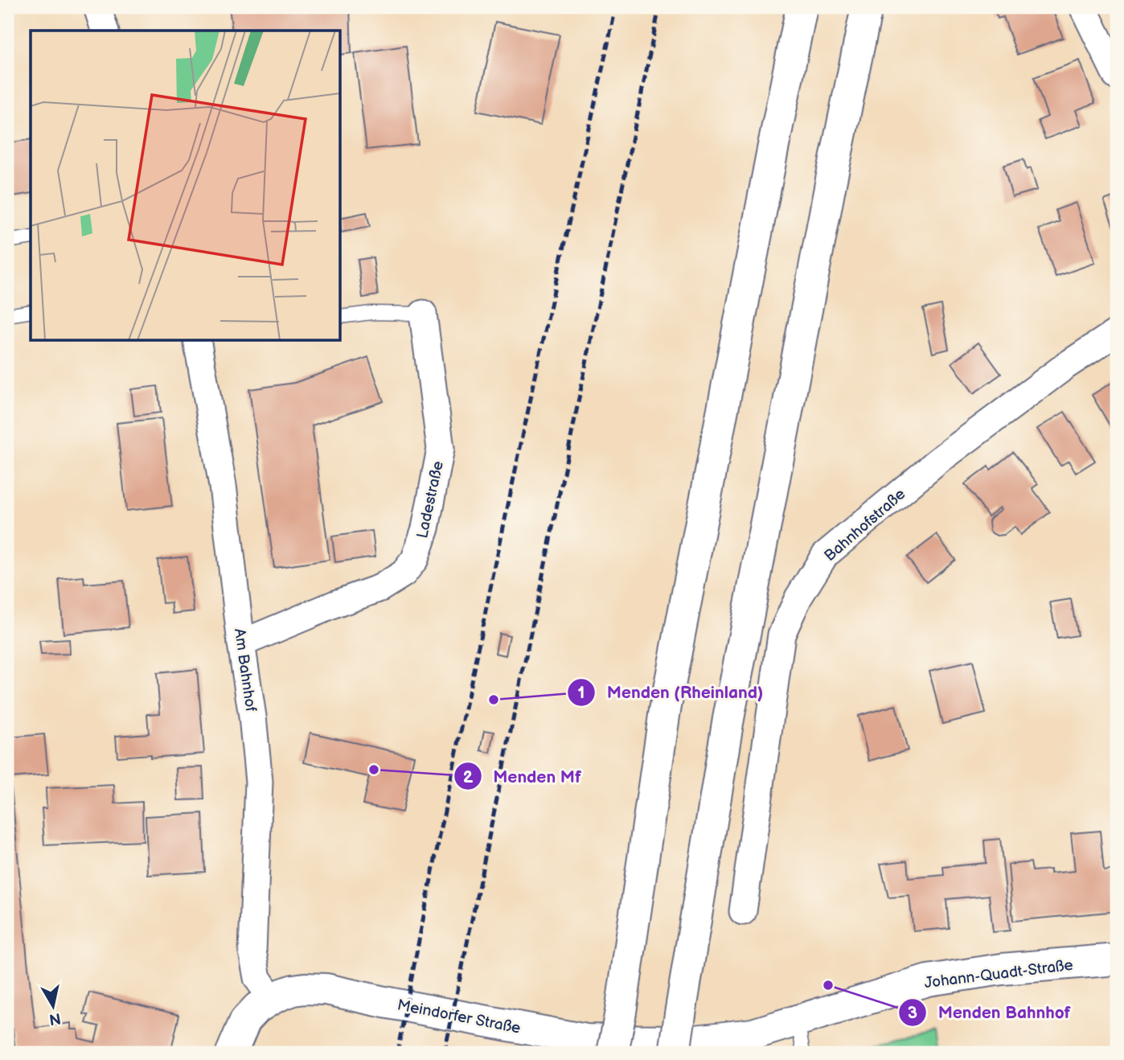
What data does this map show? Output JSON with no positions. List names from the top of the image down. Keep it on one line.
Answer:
{"streets":{"main road":["Johann-Quadt-Straße","Meindorfer Straße"],"street":["Ladestraße","Bahnhofstraße","Am Bahnhof"]},"crossings":[["Ladestraße","Am Bahnhof"],["Am Bahnhof","Meindorfer Straße"],["Johann-Quadt-Straße","Meindorfer Straße"]],"places":["Menden (Rheinland)","Menden Mf","Menden Bahnhof"],"north":"bottom"}
